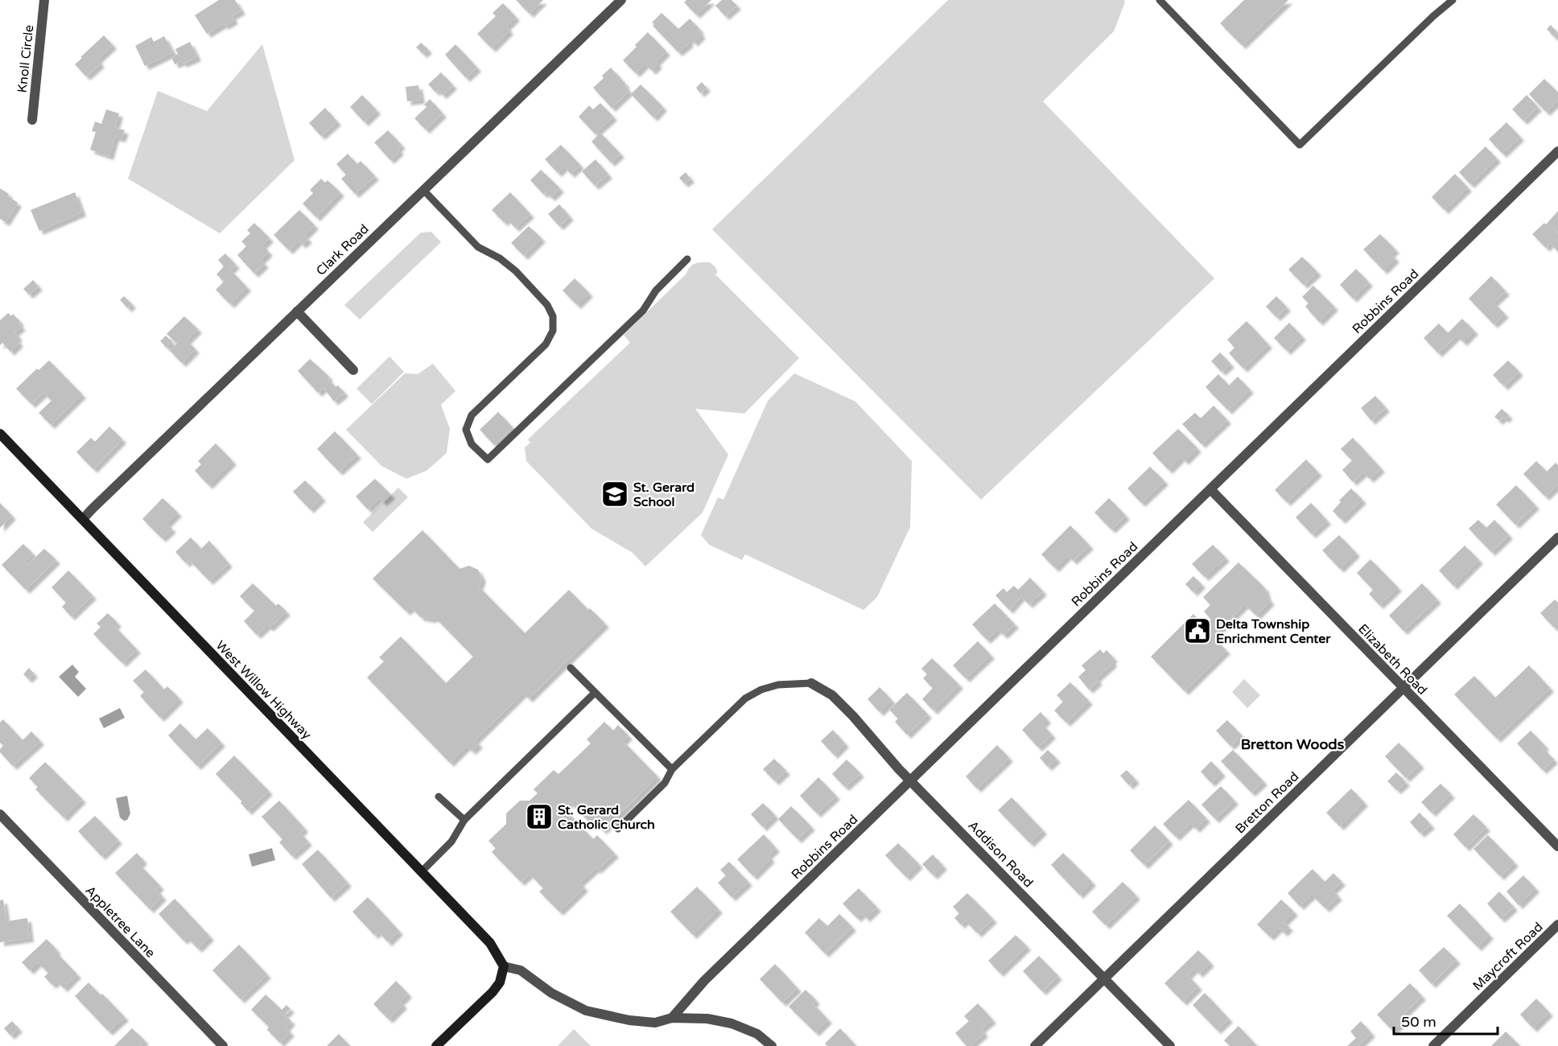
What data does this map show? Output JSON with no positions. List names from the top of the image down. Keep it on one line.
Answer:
{"streets":{"street":["Knoll Circle","Clark Road","Robbins Road","Elizabeth Road","West Willow Highway","Bretton Road","Addison Road","Appletree Lane","Maycroft Road"]},"crossings":[["Clark Road","West Willow Highway"],["Robbins Road","Elizabeth Road"],["Robbins Road","Addison Road"],["Elizabeth Road","Bretton Road"],["Bretton Road","Addison Road"]],"districts":["Bretton Woods"],"places":{"school or university":["St. Gerard School"],"public building":["Delta Township Enrichment Center"],"building":["St. Gerard Catholic Church"]},"scale_bar":"50 m"}
